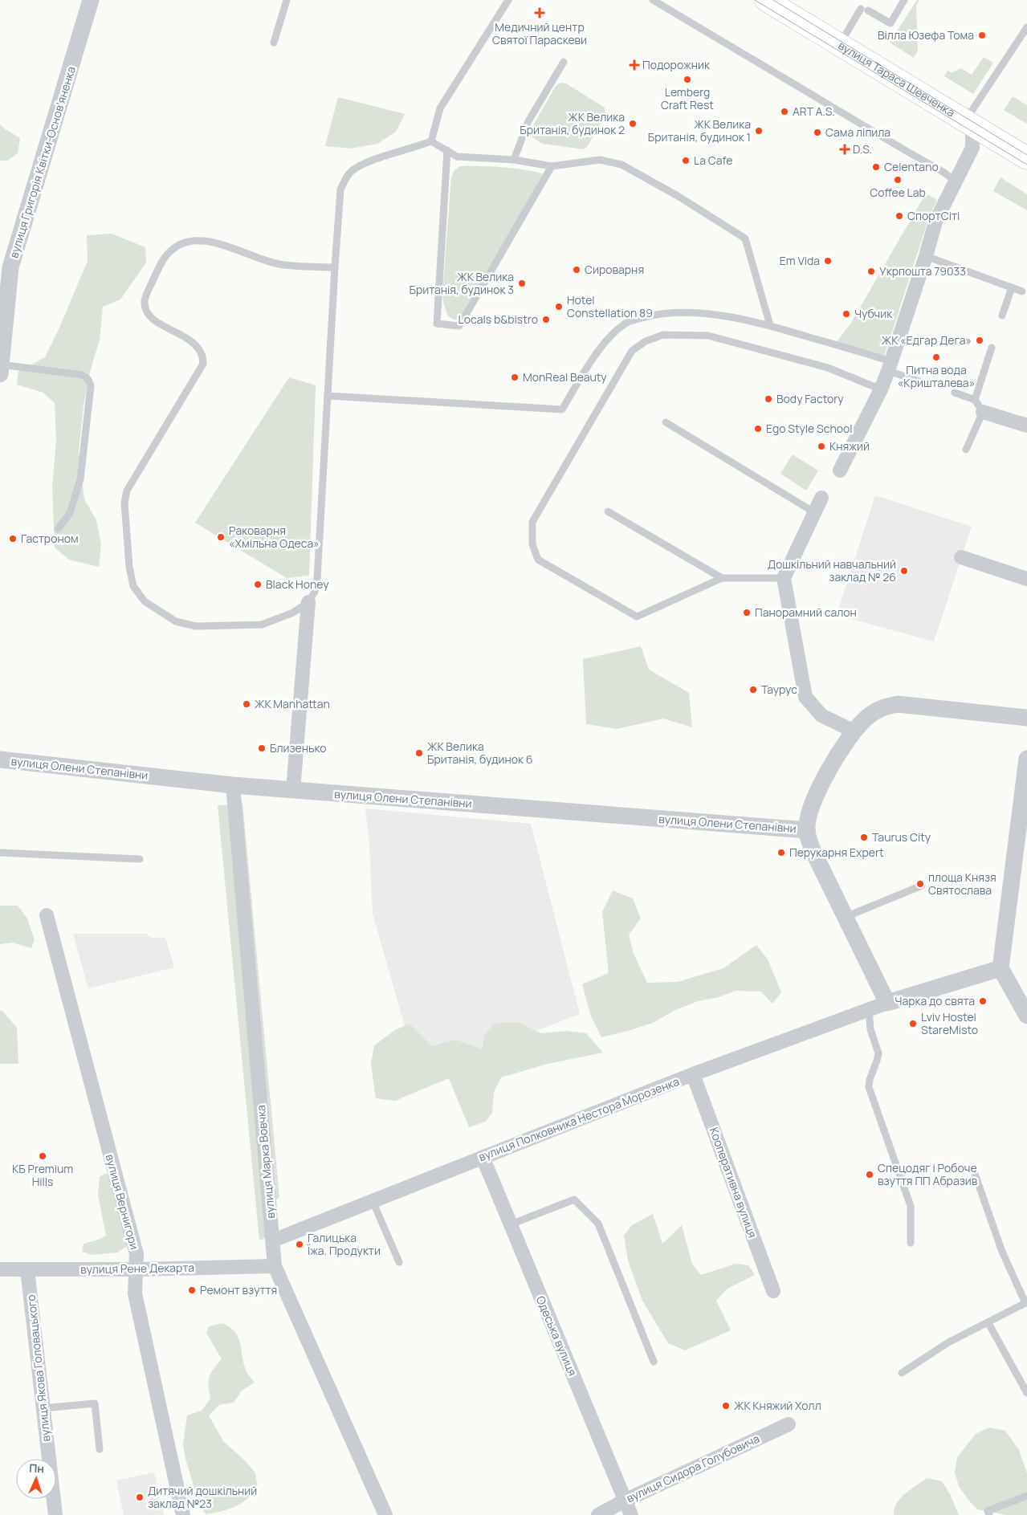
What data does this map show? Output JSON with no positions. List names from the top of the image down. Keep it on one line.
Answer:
{"streets":{"main road":["вулиця Тараса Шевченка"],"street":["вулиця Григорія Квітки-Основʼяненка","вулиця Олени Степанівни","вулиця Полковника Нестора Морозенка","вулиця Марка Вовчка","Кооперативна вулиця","вулиця Вернигори","вулиця Рене Декарта","Одеська вулиця","вулиця Якова Головацького","вулиця Сидора Голубовича"]},"crossings":[["вулиця Олени Степанівни","вулиця Марка Вовчка"],["вулиця Полковника Нестора Морозенка","вулиця Марка Вовчка"],["вулиця Полковника Нестора Морозенка","Кооперативна вулиця"],["вулиця Полковника Нестора Морозенка","Одеська вулиця"],["вулиця Марка Вовчка","вулиця Рене Декарта"],["вулиця Вернигори","вулиця Рене Декарта"],["вулиця Рене Декарта","вулиця Якова Головацького"],["Одеська вулиця","вулиця Сидора Голубовича"]],"places":{"health":["Медичний центр Святої Параскеви","Подорожник","D.S."],"other":["Вілла Юзефа Тома","Lemberg Craft Rest","ART A.S.","ЖК Велика Британія, будинок 2","ЖК Велика Британія, будинок 1","Сама ліпила","La Cafe","Celentano","Coffee Lab","СпортСіті","Em Vida","Сироварня","Укрпошта 79033","ЖК Велика Британія, будинок 3","Hotel Constellation 89","Чубчик","Locals b&bistro","ЖК «Едгар Дега»","Питна вода «Кришталева»","MonReal Beauty","Body Factory","Ego Style School","Княжий","Раковарня «Хмільна Одеса»","Гастроном","Дошкільний навчальний заклад № 26","Black Honey","Панорамний салон","Таурус","ЖК Manhattan","Близенько","ЖК Велика Британія, будинок 6","Taurus City","Перукарня Expert","площа Князя Святослава","Чарка до свята","Lviv Hostel StareMisto","КБ Premium Hills","Спецодяг і Робоче взуття ПП Абразив","Галицька Їжа. Продукти","Ремонт взуття","ЖК Княжий Холл","Дитячий дошкільний заклад №23"]},"north":"top"}
